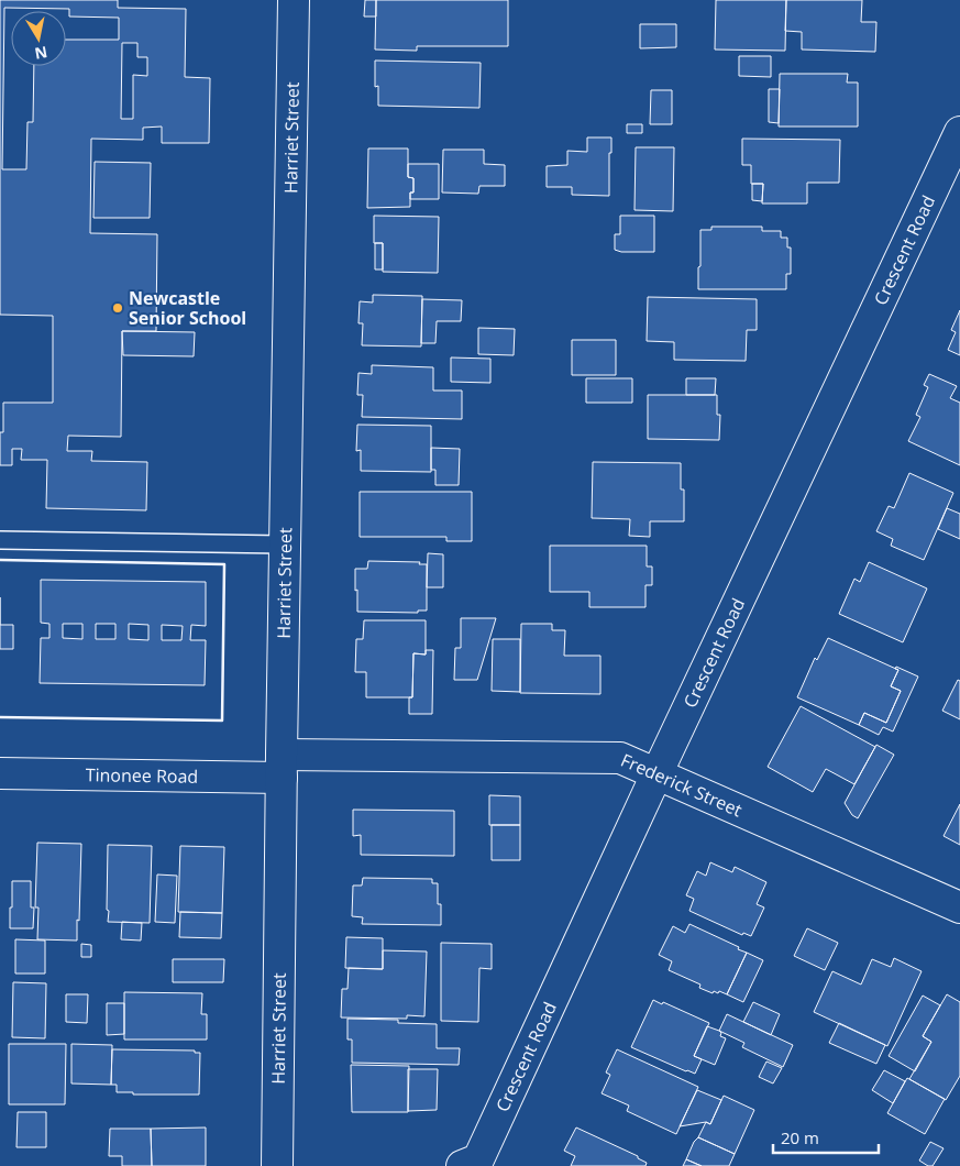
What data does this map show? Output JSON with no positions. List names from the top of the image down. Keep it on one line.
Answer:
{"streets":{"street":["Harriet Street","Crescent Road","Tinonee Road","Frederick Street"]},"crossings":[["Harriet Street","Tinonee Road"],["Harriet Street","Frederick Street"],["Crescent Road","Frederick Street"],["Tinonee Road","Frederick Street"]],"places":["Newcastle Senior School"],"scale_bar":"20 m","north":"bottom"}
